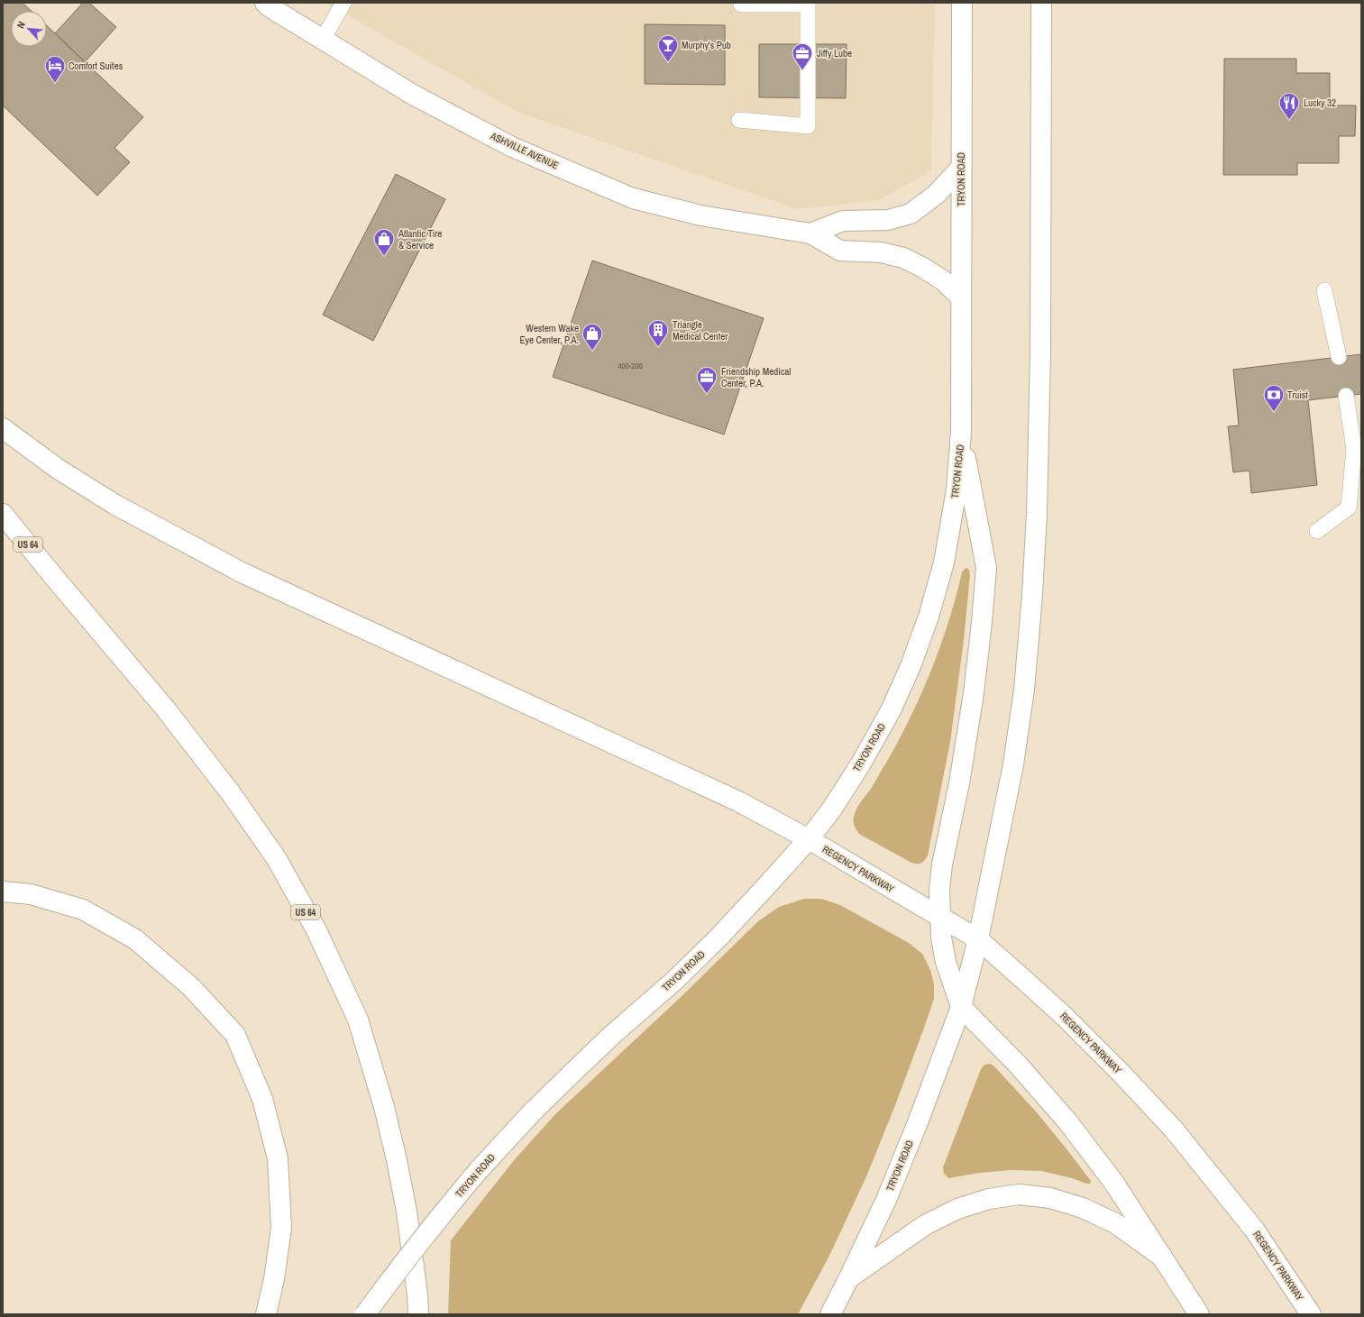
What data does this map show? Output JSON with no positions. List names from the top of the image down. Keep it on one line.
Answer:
{"streets":{"main road":["ASHVILLE AVENUE","TRYON ROAD","US 64","REGENCY PARKWAY"]},"crossings":[["ASHVILLE AVENUE","TRYON ROAD"],["TRYON ROAD","REGENCY PARKWAY"]],"places":{"bar":["Murphy's Pub"],"office":["Jiffy Lube","Friendship Medical Center, P.A."],"hotel":["Comfort Suites"],"restaurant":["Lucky 32"],"shop":["Atlantic Tire & Service","Western Wake Eye Center, P.A."],"building":["Triangle Medical Center"],"bank":["Truist"]},"house_numbers":["400-200"],"north":"top left"}
